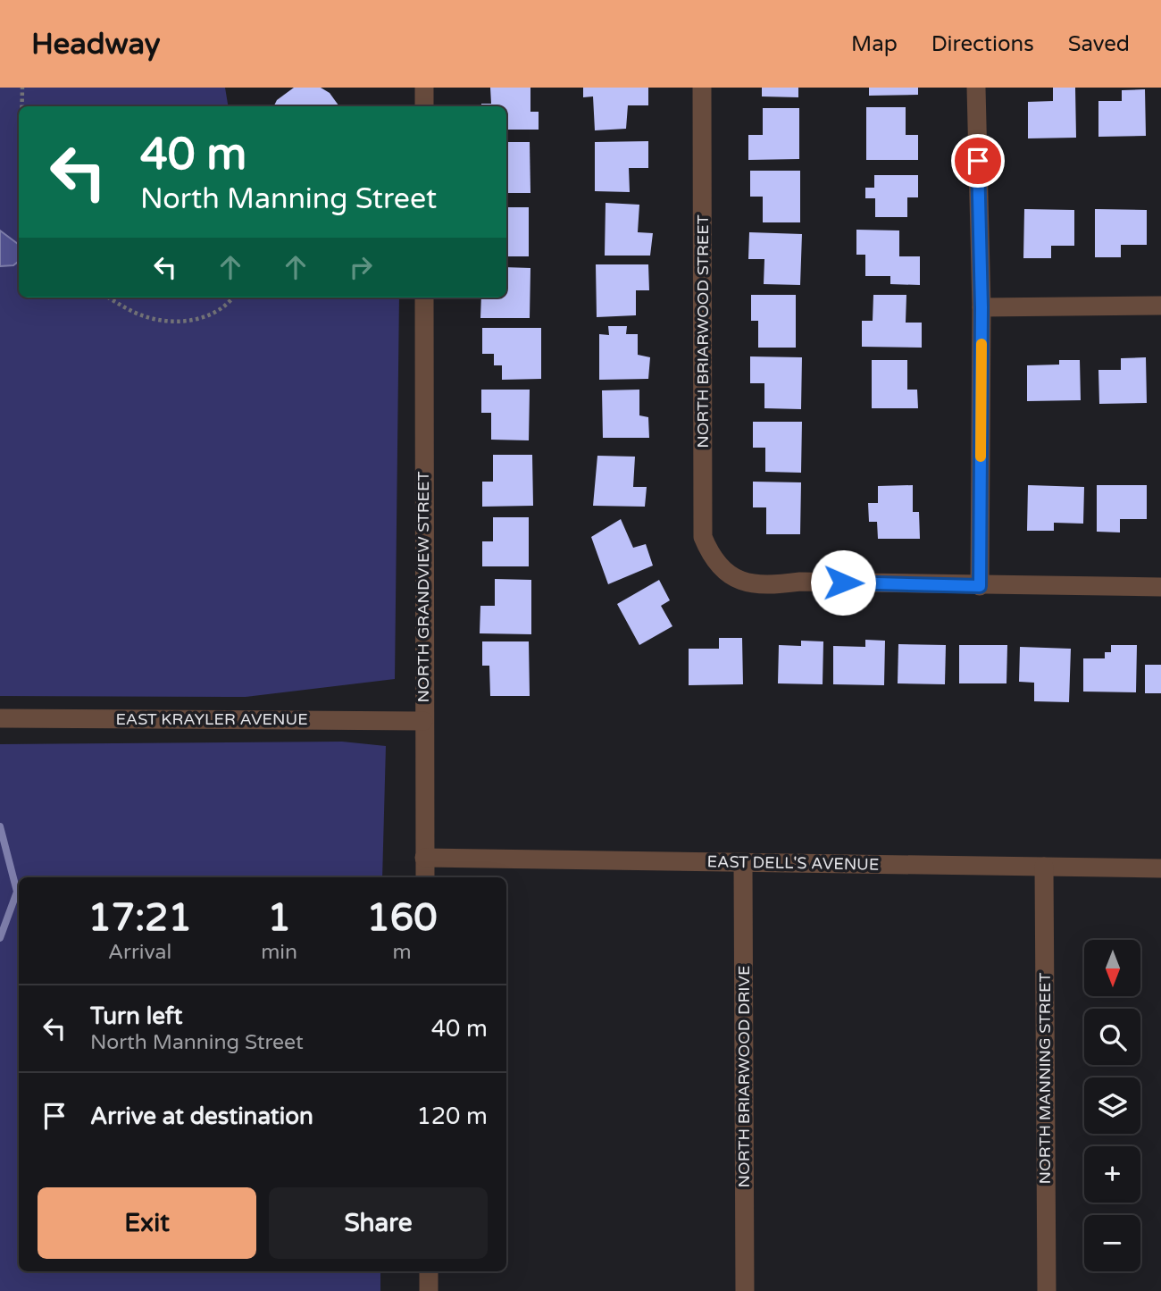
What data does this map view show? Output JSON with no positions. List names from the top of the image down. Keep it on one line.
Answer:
{"streets":{"street":["NORTH BRIARWOOD STREET","NORTH GRANDVIEW STREET","EAST KRAYLER AVENUE","EAST DELL'S AVENUE","NORTH BRIARWOOD DRIVE","NORTH MANNING STREET"]},"crossings":[["NORTH GRANDVIEW STREET","EAST KRAYLER AVENUE"],["NORTH GRANDVIEW STREET","EAST DELL'S AVENUE"],["EAST DELL'S AVENUE","NORTH BRIARWOOD DRIVE"],["EAST DELL'S AVENUE","NORTH MANNING STREET"]],"north":"bottom","page":{"header":"Headway","nav":["Map","Directions","Saved"],"turn":["40 m","North Manning Street"],"eta":["17:21","Arrival","1","min","160","m"],"map_buttons":["+","−"],"list":[{"name":"Turn left","note":"North Manning Street","value":"40 m"},{"name":"Arrive at destination","value":"120 m"}],"buttons":["Exit","Share"]}}
